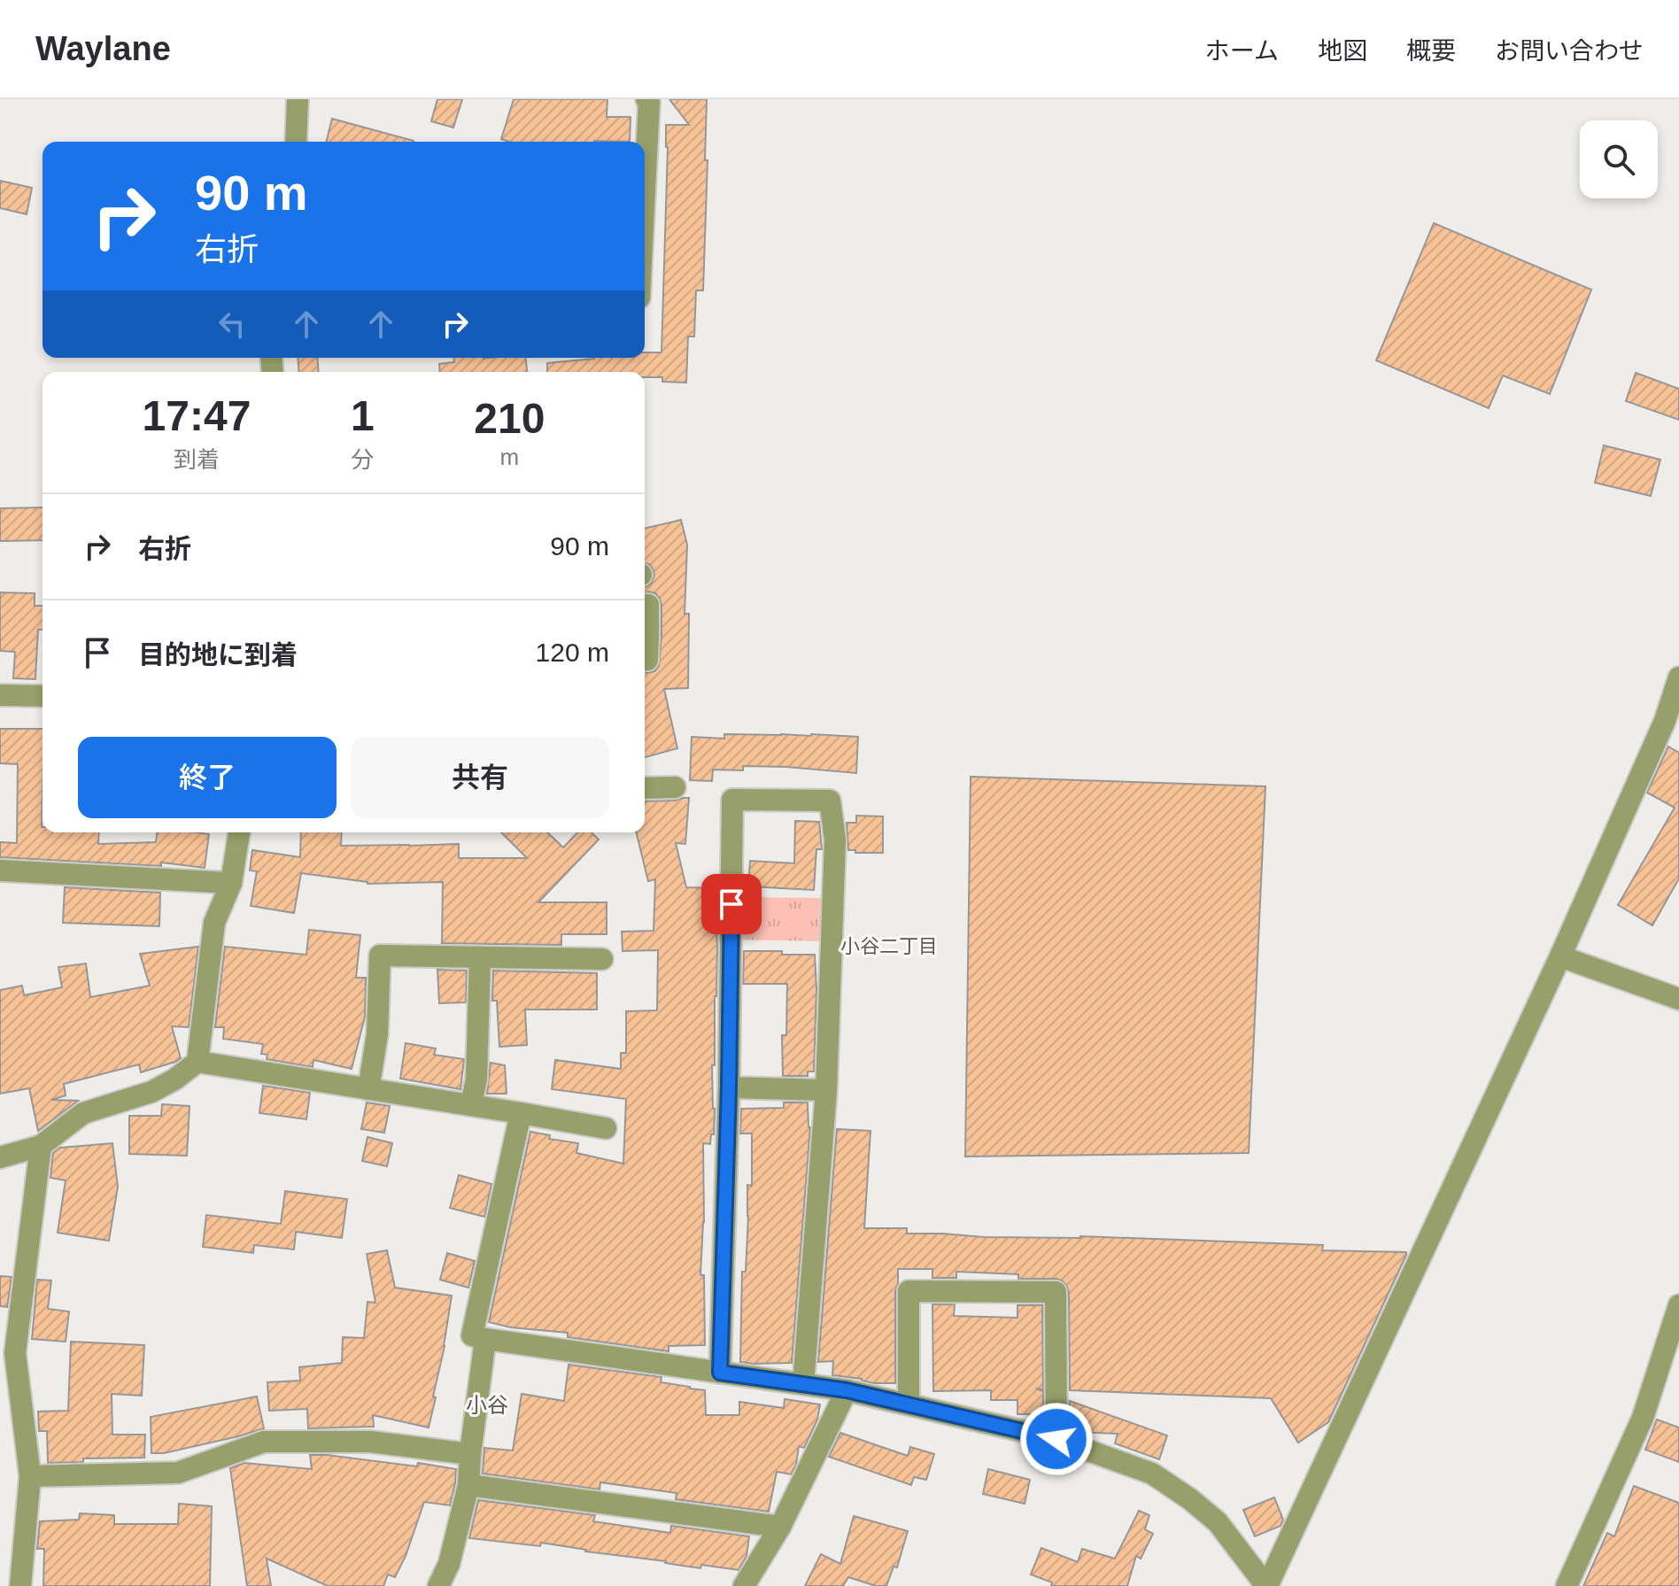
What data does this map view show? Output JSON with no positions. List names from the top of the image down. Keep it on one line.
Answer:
{"districts":["小谷二丁目","小谷"],"page":{"header":"Waylane","nav":["ホーム","地図","概要","お問い合わせ"],"turn":["90 m","右折"],"eta":["17:47","到着","1","分","210","m"],"list":[{"name":"右折","value":"90 m"},{"name":"目的地に到着","value":"120 m"}],"buttons":["終了","共有"]}}
